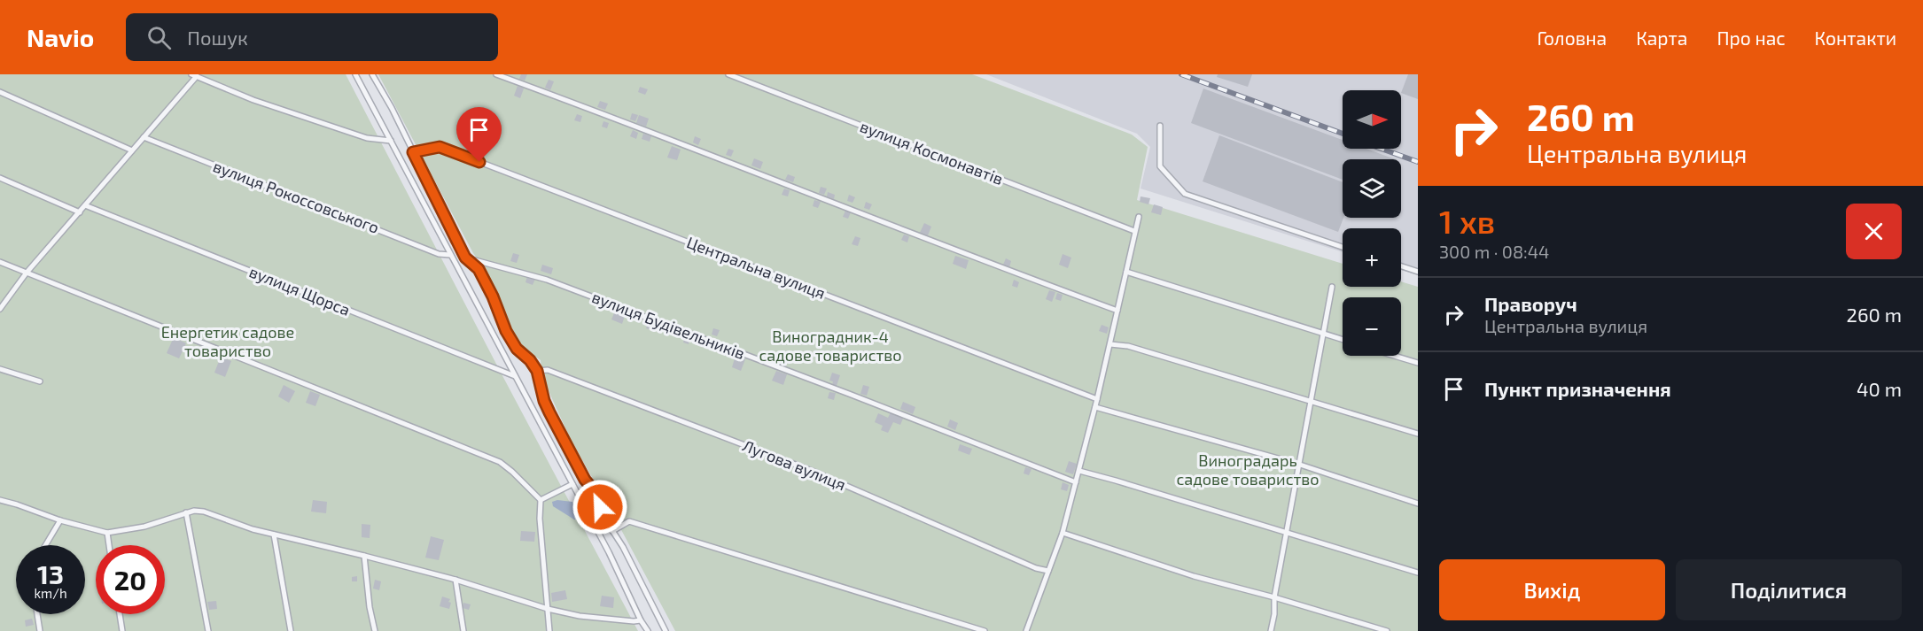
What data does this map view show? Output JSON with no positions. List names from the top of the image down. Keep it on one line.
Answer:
{"streets":{"lane":["вулиця Космонавтів","вулиця Рокоссовського","Центральна вулиця","вулиця Щорса","вулиця Будівельників","Лугова вулиця"]},"parks":["Енергетик садове товариство","Виноградник-4 садове товариство","Виноградарь садове товариство"],"north":"right","page":{"header":"Navio","search":"Пошук","nav":["Головна","Карта","Про нас","Контакти"],"turn":["260 m","Центральна вулиця"],"map_buttons":["+","−"],"heading":["1 хв","300 m · 08:44"],"list":[{"name":"Праворуч","note":"Центральна вулиця","value":"260 m"},{"name":"Пункт призначення","value":"40 m"}],"speed":"13 km/h","limit":"20","buttons":["Вихід","Поділитися"]}}
